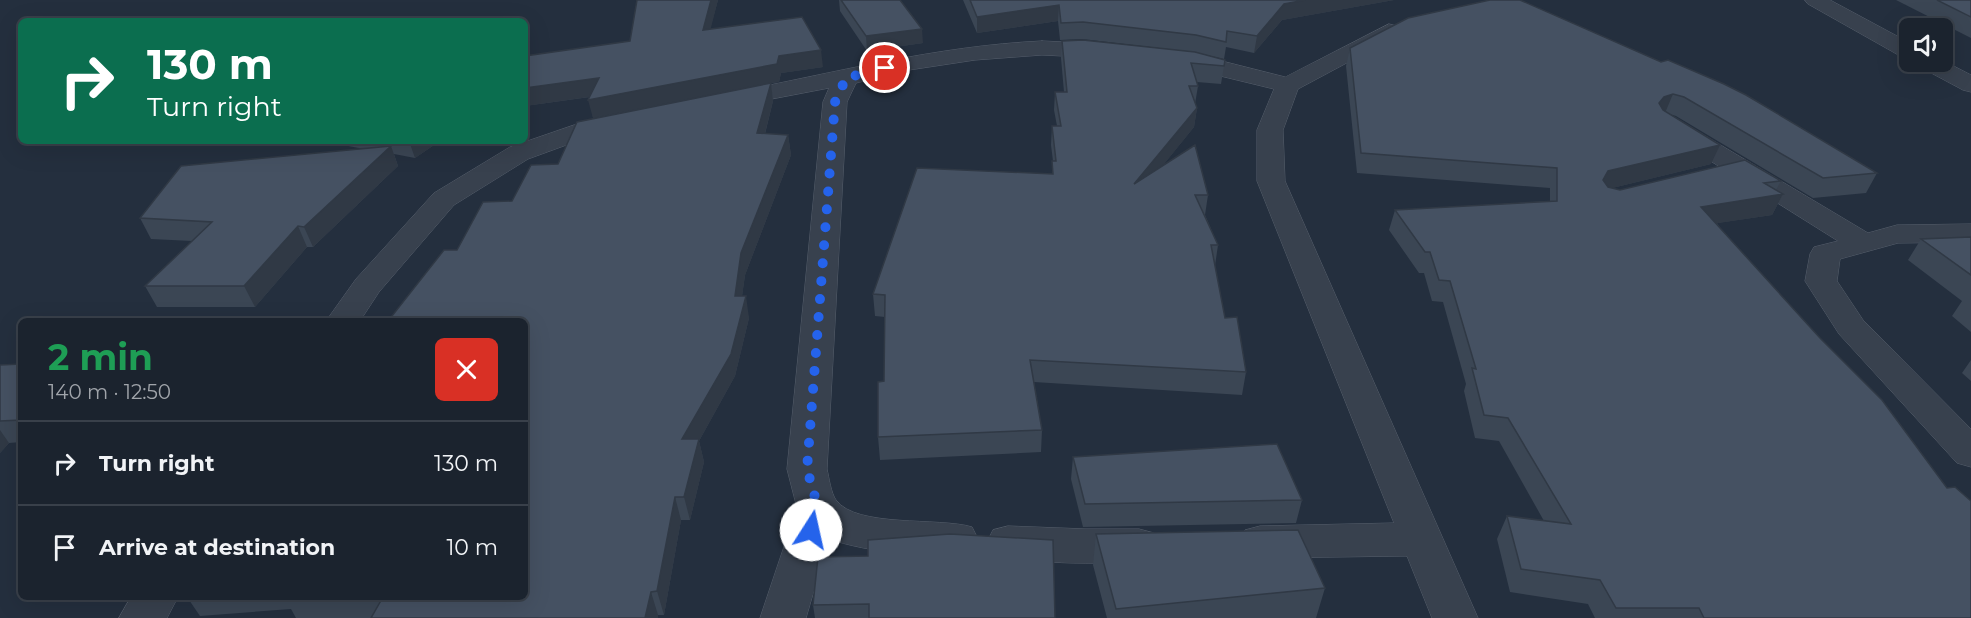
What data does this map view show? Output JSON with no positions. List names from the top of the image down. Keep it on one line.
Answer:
{"page":{"turn":["130 m","Turn right"],"heading":["2 min","140 m · 12:50"],"list":[{"name":"Turn right","value":"130 m"},{"name":"Arrive at destination","value":"10 m"}]}}
